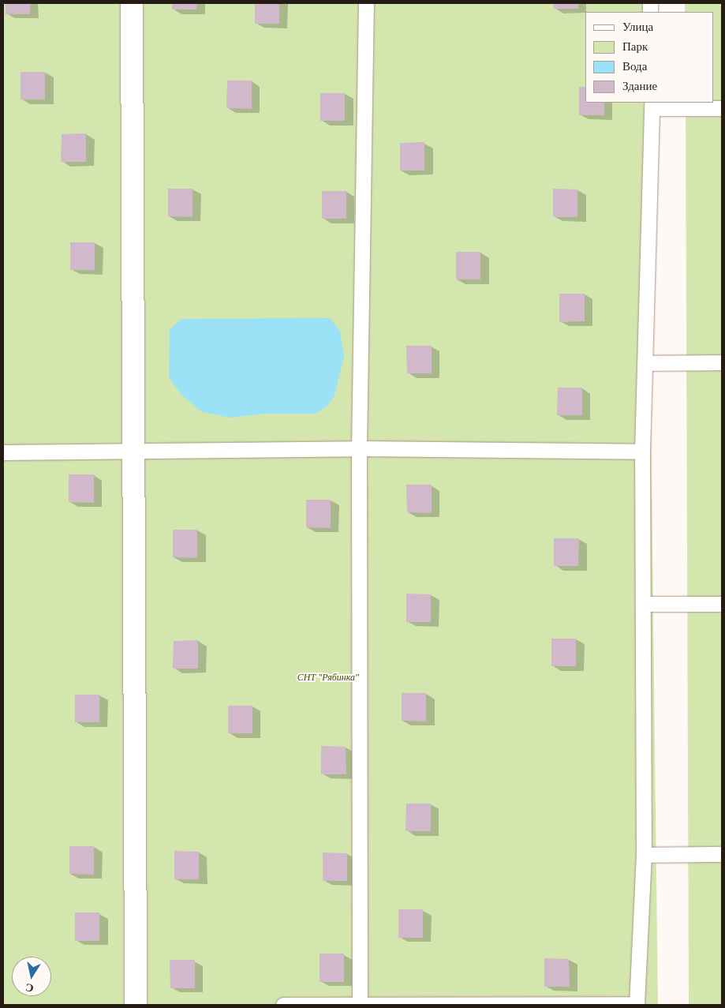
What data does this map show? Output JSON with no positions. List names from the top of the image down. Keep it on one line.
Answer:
{"parks":["СНТ \"Рябинка\""],"legend":["Улица","Парк","Вода","Здание"],"north":"bottom"}
